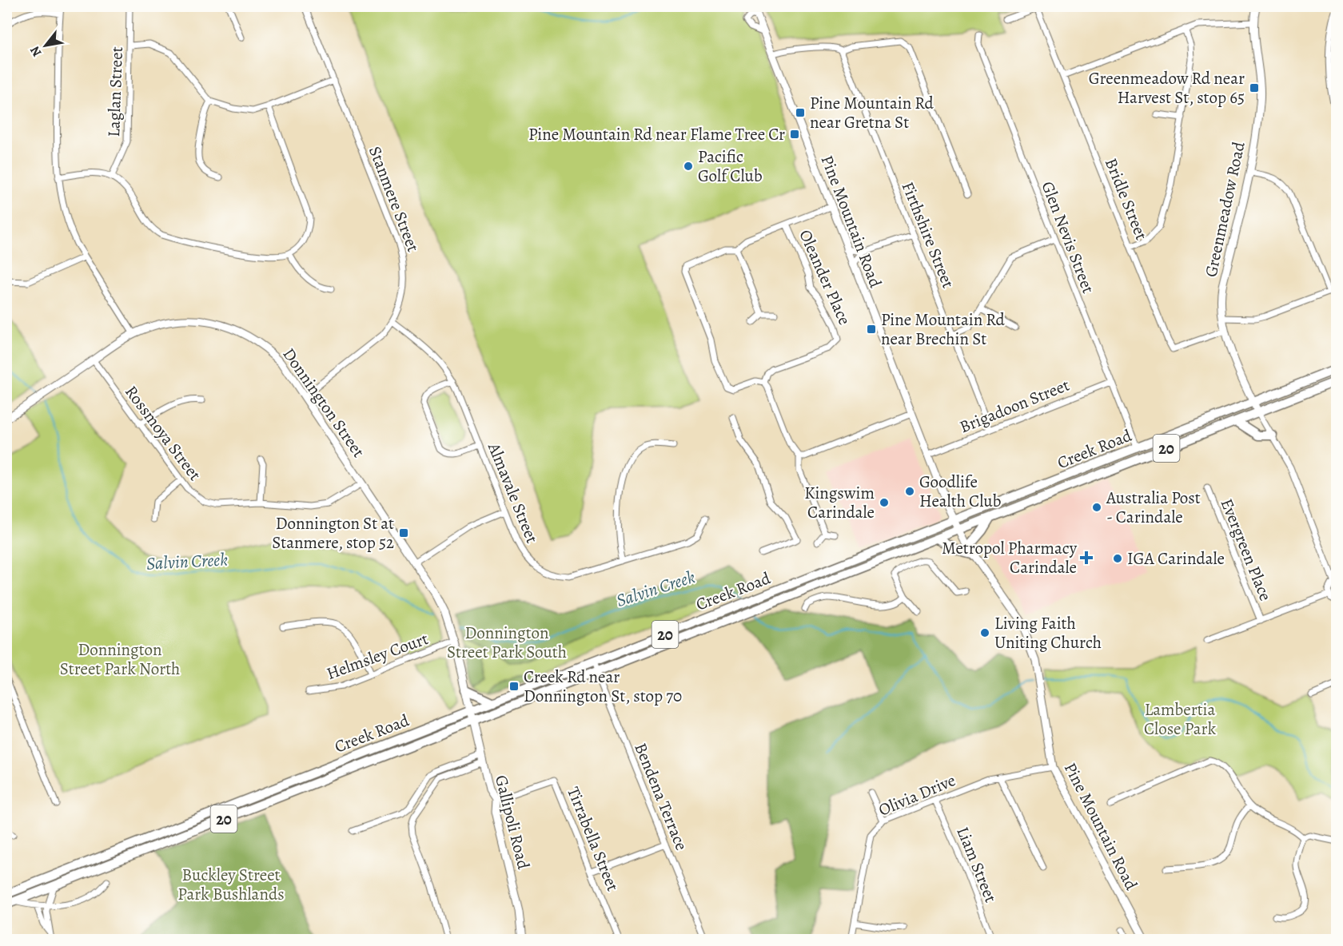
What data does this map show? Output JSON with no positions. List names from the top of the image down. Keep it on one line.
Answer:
{"streets":{"main road":["20","Creek Road"],"street":["Laglan Street","Stanmere Street","Bridle Street","Greenmeadow Road","Pine Mountain Road","Firthshire Street","Glen Nevis Street","Oleander Place","Donnington Street","Brigadoon Street","Rossmoya Street","Almavale Street","Evergreen Place","Helmsley Court","Olivia Drive","Bendena Terrace","Gallipoli Road","Tirrabella Street","Liam Street"]},"crossings":[["Stanmere Street","Donnington Street"],["Stanmere Street","Almavale Street"],["Bridle Street","Greenmeadow Road"],["Greenmeadow Road","Creek Road"],["Pine Mountain Road","Brigadoon Street"],["Pine Mountain Road","Creek Road"],["Pine Mountain Road","Olivia Drive"],["Firthshire Street","Brigadoon Street"],["Glen Nevis Street","Brigadoon Street"],["Glen Nevis Street","Creek Road"],["Donnington Street","Rossmoya Street"],["Donnington Street","Creek Road"],["Donnington Street","Helmsley Court"],["Donnington Street","Gallipoli Road"],["Creek Road","Bendena Terrace"],["Creek Road","Gallipoli Road"],["Olivia Drive","Liam Street"],["Gallipoli Road","Tirrabella Street"]],"water":["Salvin Creek"],"parks":["Donnington Street Park South","Donnington Street Park North","Lambertia Close Park","Buckley Street Park Bushlands"],"places":{"transit":["Greenmeadow Rd near Harvest St, stop 65","Pine Mountain Rd near Gretna St","Pine Mountain Rd near Flame Tree Cr","Pine Mountain Rd near Brechin St","Donnington St at Stanmere, stop 52","Creek Rd near Donnington St, stop 70"],"other":["Pacific Golf Club","Goodlife Health Club","Kingswim Carindale","Australia Post - Carindale","IGA Carindale","Living Faith Uniting Church"],"health":["Metropol Pharmacy Carindale"]},"north":"bottom left"}
